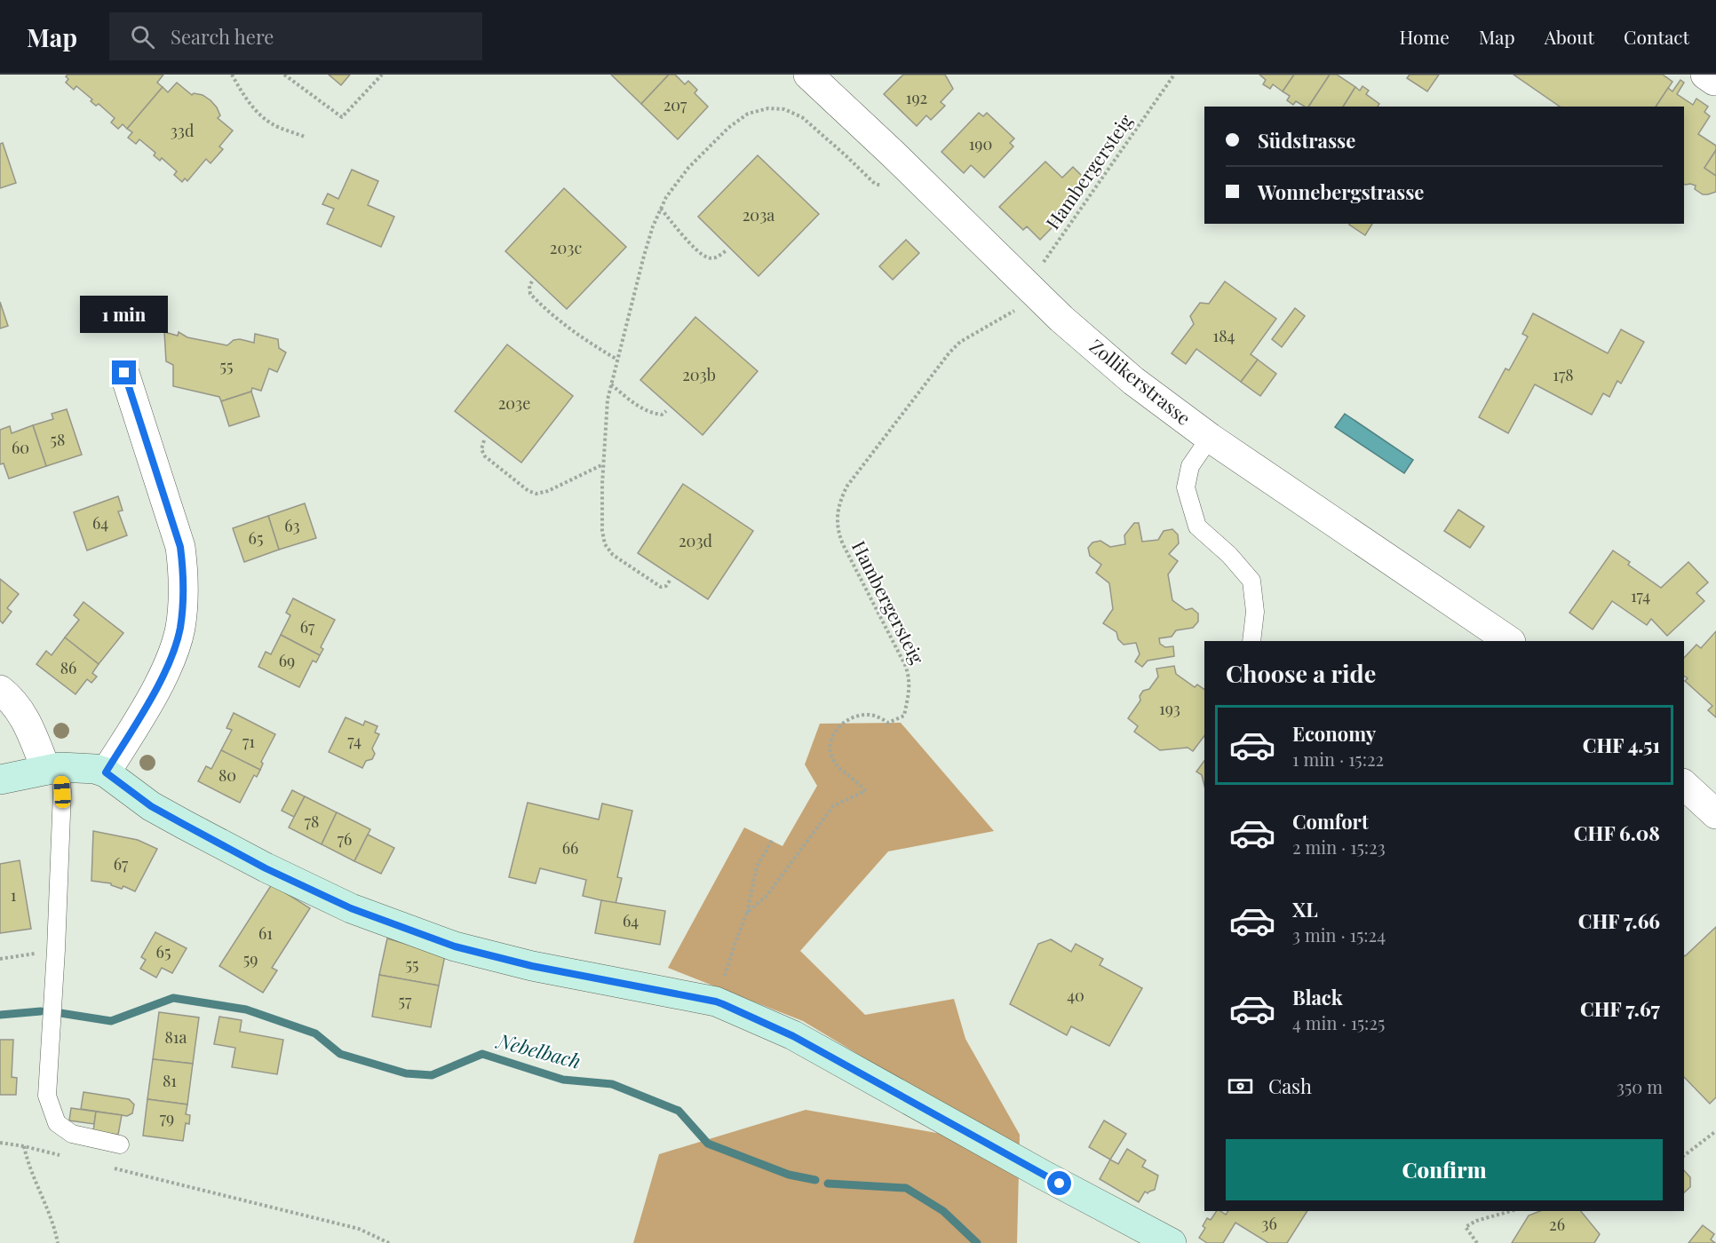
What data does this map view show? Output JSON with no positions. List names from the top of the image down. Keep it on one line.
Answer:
{"streets":{"street":["Zollikerstrasse"],"path":["Hambergersteig"]},"crossings":[["Hambergersteig","Zollikerstrasse"]],"water":["Nebelbach"],"house_numbers":["192","207","33d","190","203a","203c","184","55","203b","178","203e","58","60","64","63","65","203d","174","67","69","86","193","74","71","80","78","76","66","67","1","64","61","65","59","55","40","57","81a","81","79","36","26"],"page":{"header":"Map","search":"Search here","nav":["Home","Map","About","Contact"],"banner":["Südstrasse","Wonnebergstrasse"],"bubble":"1 min","heading":"Choose a ride","list":[{"name":"Economy","note":"1 min · 15:22","value":"CHF 4.51"},{"name":"Comfort","note":"2 min · 15:23","value":"CHF 6.08"},{"name":"XL","note":"3 min · 15:24","value":"CHF 7.66"},{"name":"Black","note":"4 min · 15:25","value":"CHF 7.67"}],"pay":["Cash","350 m"],"buttons":"Confirm"}}
